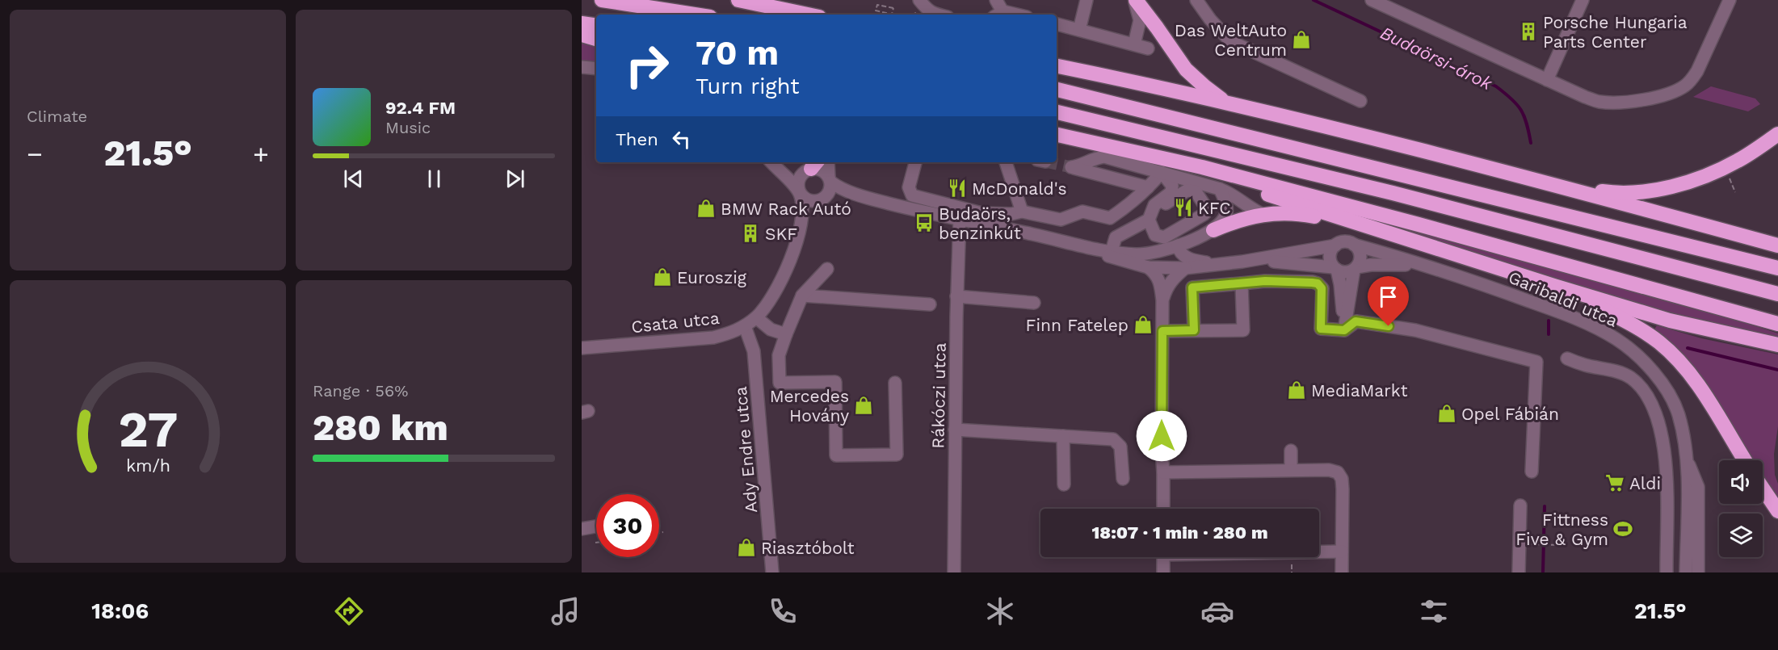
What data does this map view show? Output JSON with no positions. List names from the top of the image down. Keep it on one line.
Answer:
{"streets":{"street":["Garibaldi utca","Csata utca","Rákóczi utca","Ady Endre utca"]},"crossings":[["Csata utca","Ady Endre utca"]],"water":["Budaörsi-árok"],"places":{"building":["Porsche Hungaria Parts Center","SKF"],"shop":["Das WeltAuto Centrum","BMW Rack Autó","Euroszig","Finn Fatelep","MediaMarkt","Mercedes Hovány","Opel Fábián","Riasztóbolt"],"restaurant":["McDonald's","KFC"],"bus stop":["Budaörs, benzinkút"],"supermarket":["Aldi"],"sports":["Fittness Five & Gym"]},"page":{"tile":["Climate",["Range · 56%","280 km"]],"turn":["70 m","Turn right"],"song":["92.4 FM","Music"],"then":"Then","heat":["−","21.5°","+"],"limit":"30","trip":"18:07 · 1 min · 280 m","tabs":["18:06","21.5°"],"gauge":["27","km/h"]}}
